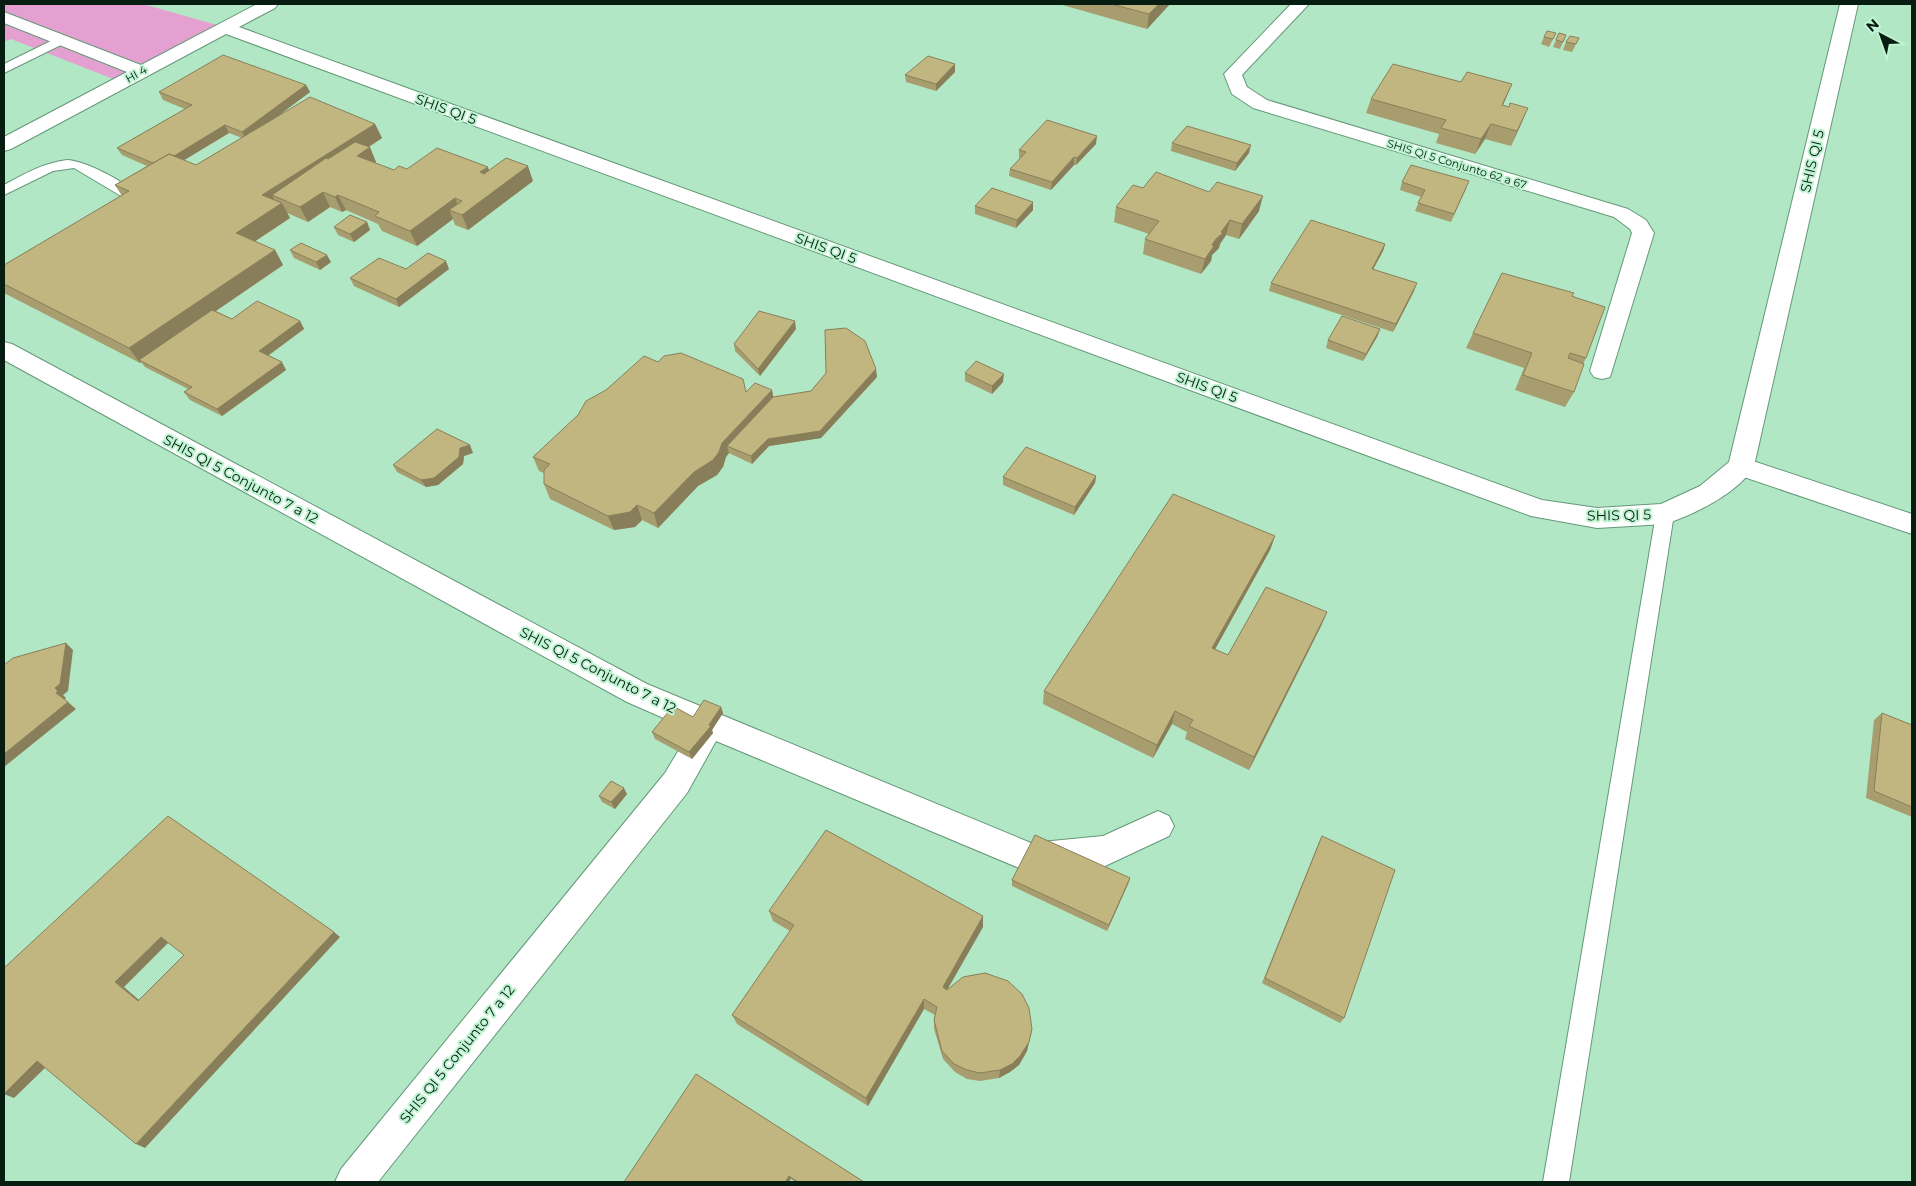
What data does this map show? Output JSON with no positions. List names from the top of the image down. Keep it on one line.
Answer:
{"streets":{"street":["HI 4","SHIS QI 5","SHIS QI 5 Conjunto 62 a 67","SHIS QI 5 Conjunto 7 a 12"]},"crossings":[["HI 4","SHIS QI 5"]],"north":"top left"}
